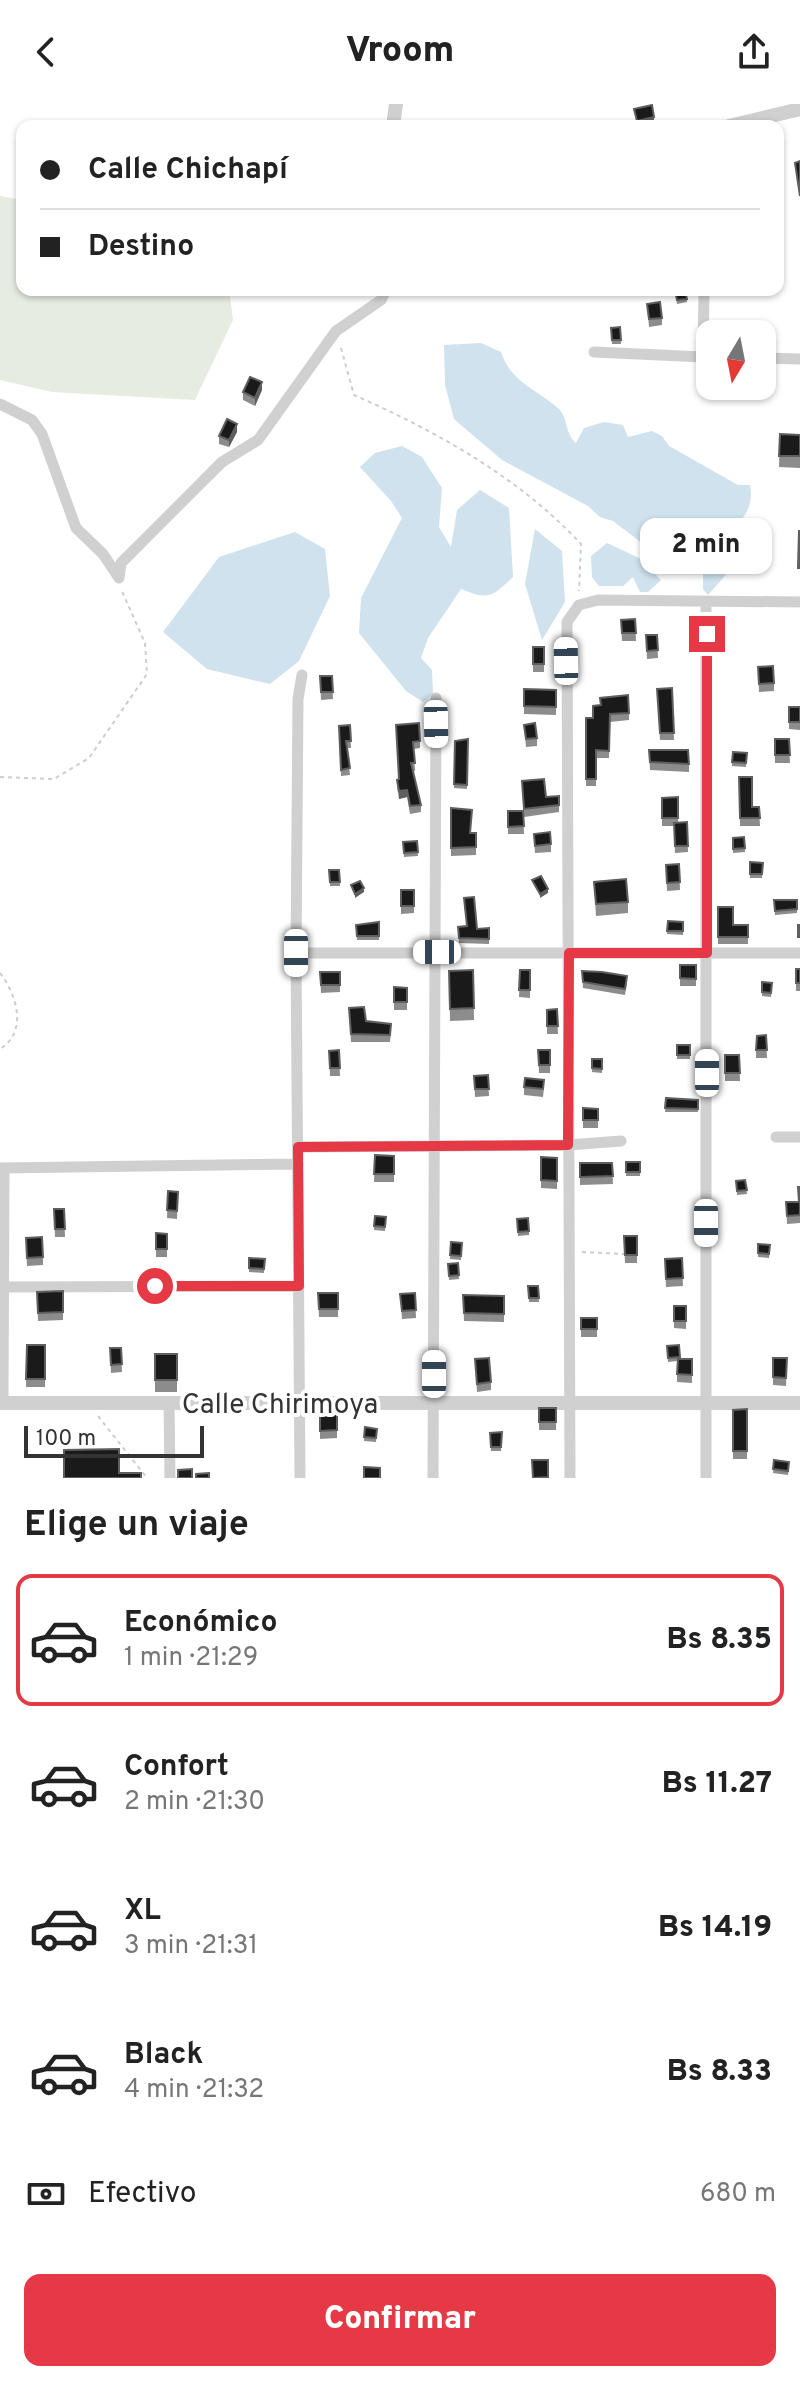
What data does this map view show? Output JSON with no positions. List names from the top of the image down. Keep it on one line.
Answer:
{"streets":{"street":["Calle Chirimoya"]},"scale_bar":"100 m","north":"bottom","page":{"header":"Vroom","banner":["Calle Chichapí","Destino"],"bubble":"2 min","scale":"100 m","heading":"Elige un viaje","list":[{"name":"Económico","note":"1 min · 21:29","value":"Bs 8.35"},{"name":"Confort","note":"2 min · 21:30","value":"Bs 11.27"},{"name":"XL","note":"3 min · 21:31","value":"Bs 14.19"},{"name":"Black","note":"4 min · 21:32","value":"Bs 8.33"}],"pay":["Efectivo","680 m"],"buttons":"Confirmar"}}
